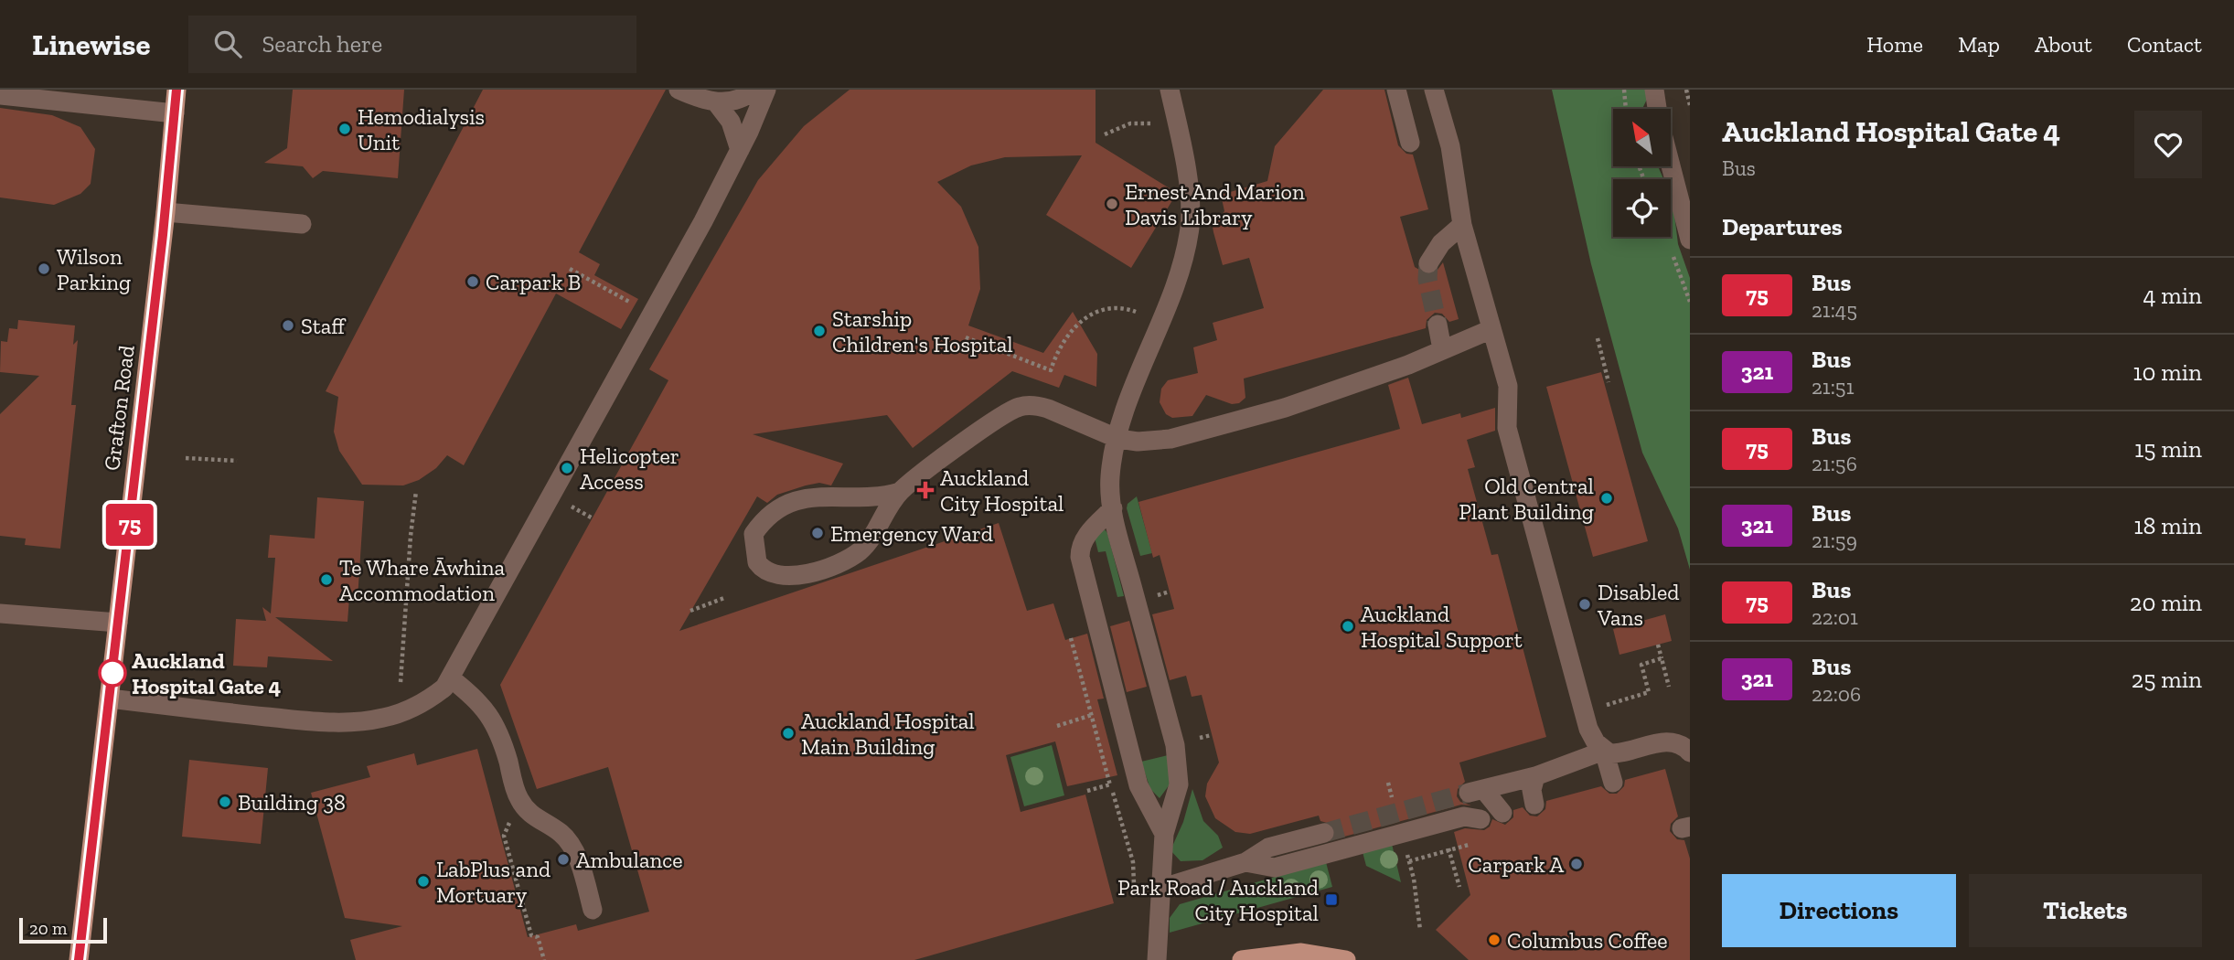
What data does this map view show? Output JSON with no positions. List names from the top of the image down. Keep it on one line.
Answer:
{"streets":{"main road":["Grafton Road"]},"places":{"other":["Hemodialysis Unit","Ernest And Marion Davis Library","Wilson Parking","Carpark B","Staff","Starship Children's Hospital","Helicopter Access","Old Central Plant Building","Emergency Ward","Te Whare Āwhina Accommodation","Disabled Vans","Auckland Hospital Support","Auckland Hospital Gate 4","Auckland Hospital Main Building","Building 38","Ambulance","Carpark A","LabPlus and Mortuary","Columbus Coffee"],"health":["Auckland City Hospital"],"transit":["Park Road / Auckland City Hospital"]},"lines":["bus line 75"],"scale_bar":"20 m","north":"top left","page":{"header":"Linewise","search":"Search here","nav":["Home","Map","About","Contact"],"on_map":"75","heading":[["Auckland Hospital Gate 4","Bus"],"Departures"],"list":[{"mark":"75","name":"Bus","note":"21:45","value":"4 min"},{"mark":"321","name":"Bus","note":"21:51","value":"10 min"},{"mark":"75","name":"Bus","note":"21:56","value":"15 min"},{"mark":"321","name":"Bus","note":"21:59","value":"18 min"},{"mark":"75","name":"Bus","note":"22:01","value":"20 min"},{"mark":"321","name":"Bus","note":"22:06","value":"25 min"}],"buttons":["Directions","Tickets"],"scale":"20 m"}}
